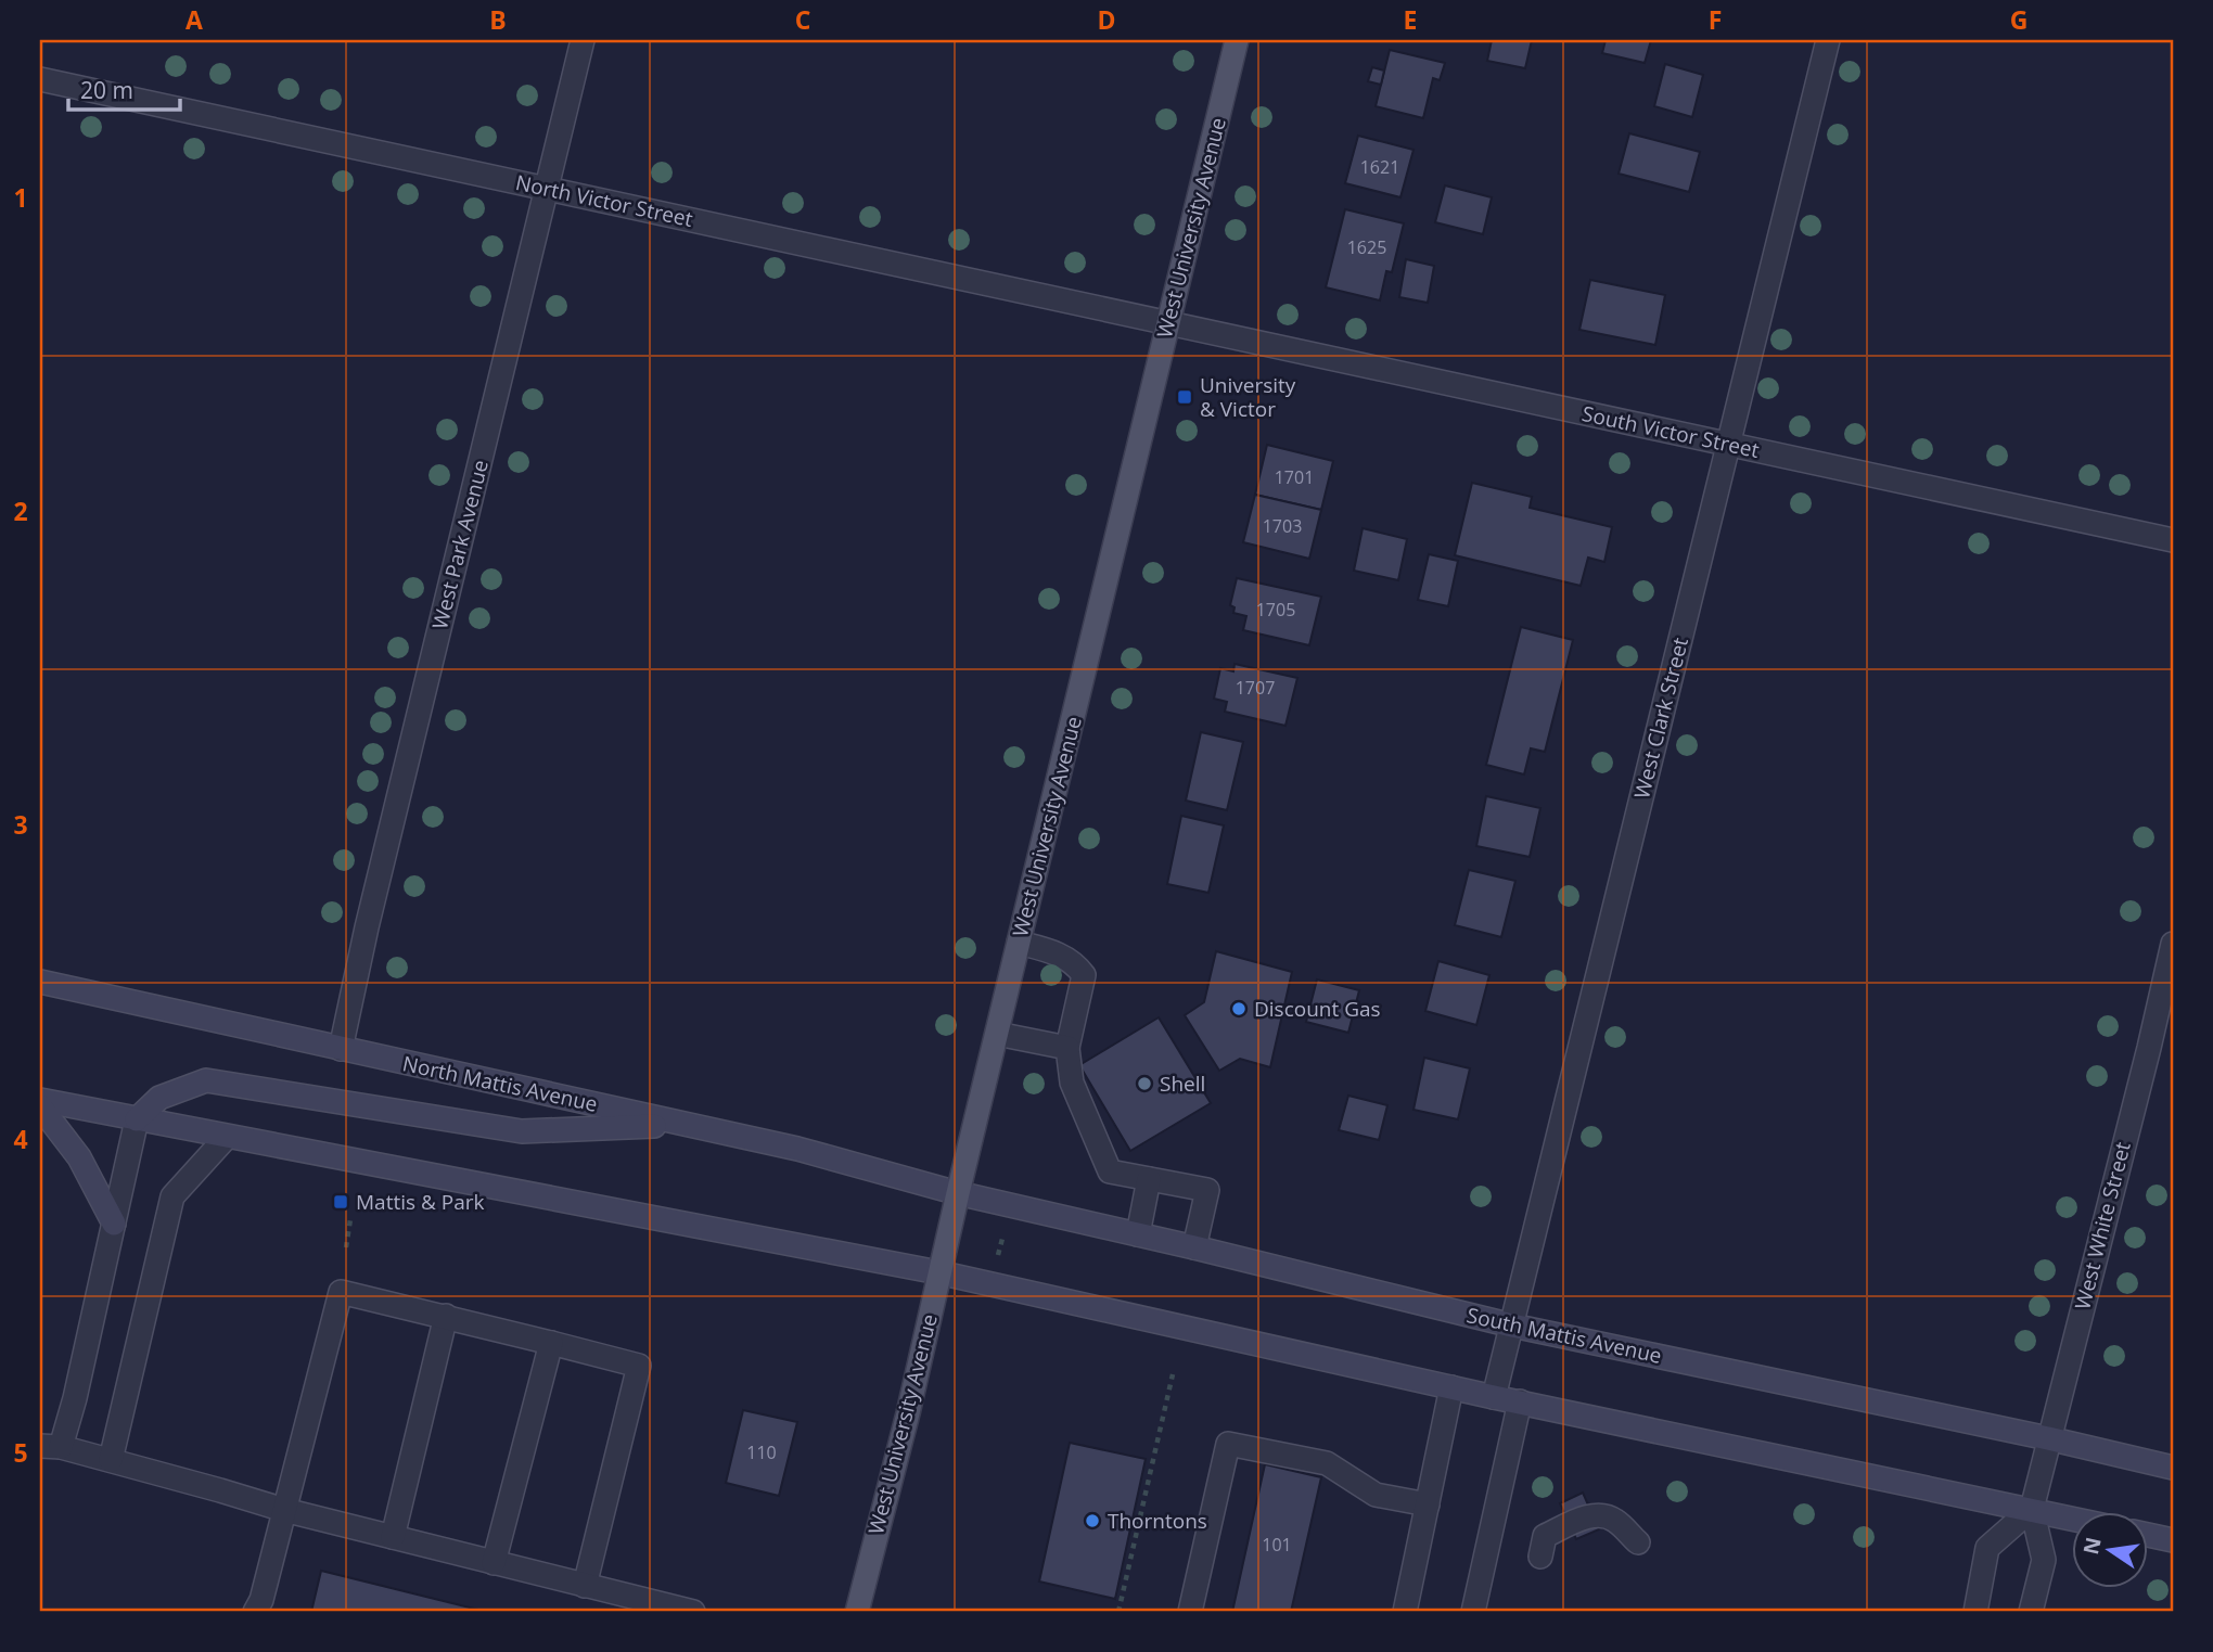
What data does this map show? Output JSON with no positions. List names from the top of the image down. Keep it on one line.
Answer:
{"streets":{"main road":["West University Avenue","North Mattis Avenue","South Mattis Avenue"],"street":["North Victor Street","South Victor Street","West Park Avenue","West Clark Street","West White Street"]},"crossings":[["North Victor Street","West University Avenue"],["North Victor Street","South Victor Street"],["North Victor Street","West Park Avenue"],["West University Avenue","South Victor Street"],["West University Avenue","North Mattis Avenue"],["West University Avenue","South Mattis Avenue"],["South Victor Street","West Clark Street"],["West Park Avenue","North Mattis Avenue"],["West Clark Street","South Mattis Avenue"],["North Mattis Avenue","South Mattis Avenue"],["West White Street","South Mattis Avenue"]],"places":{"transit":["University & Victor","Mattis & Park"],"other":["Discount Gas","Shell","Thorntons"]},"house_numbers":["1621","1625","1701","1703","1705","1707","110","101"],"scale_bar":"20 m","north":"left","grid":{"columns":["A","B","C","D","E","F","G"],"rows":["1","2","3","4","5"]}}
